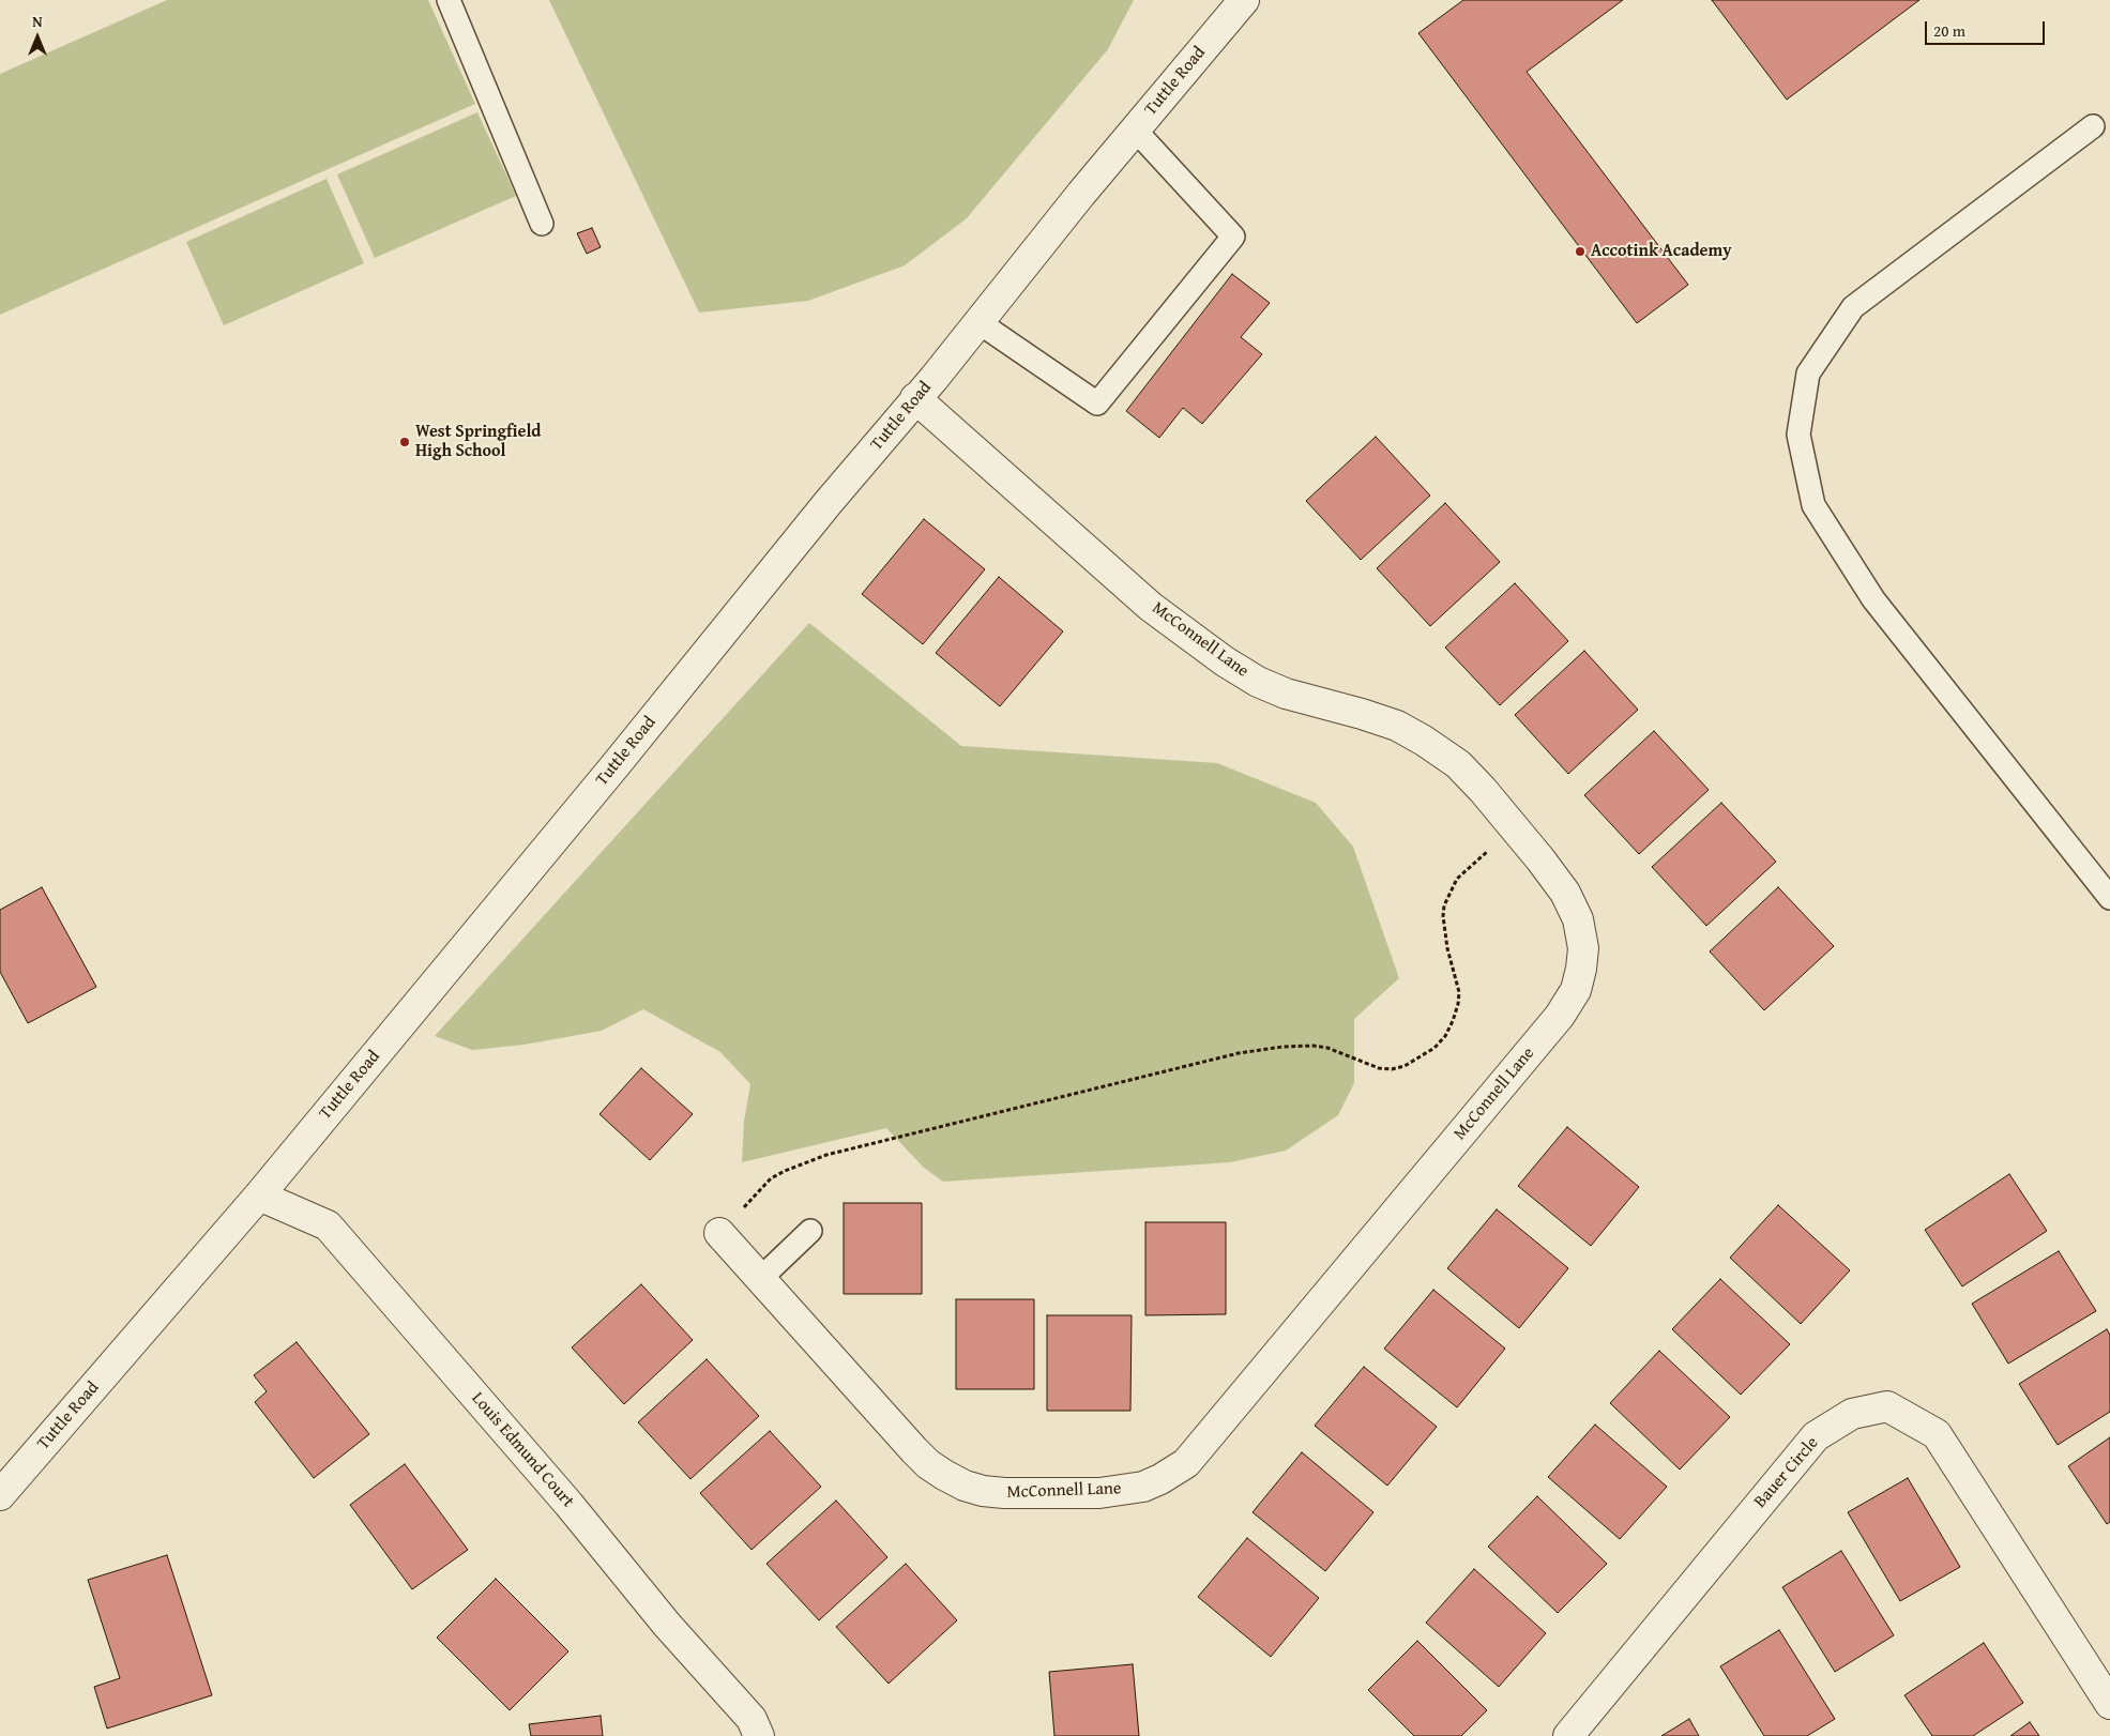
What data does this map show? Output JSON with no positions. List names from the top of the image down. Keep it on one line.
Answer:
{"streets":{"street":["Tuttle Road","McConnell Lane","Louis Edmund Court","Bauer Circle"]},"crossings":[["Tuttle Road","McConnell Lane"],["Tuttle Road","Louis Edmund Court"]],"places":["Accotink Academy","West Springfield High School"],"scale_bar":"20 m","north":"top"}
